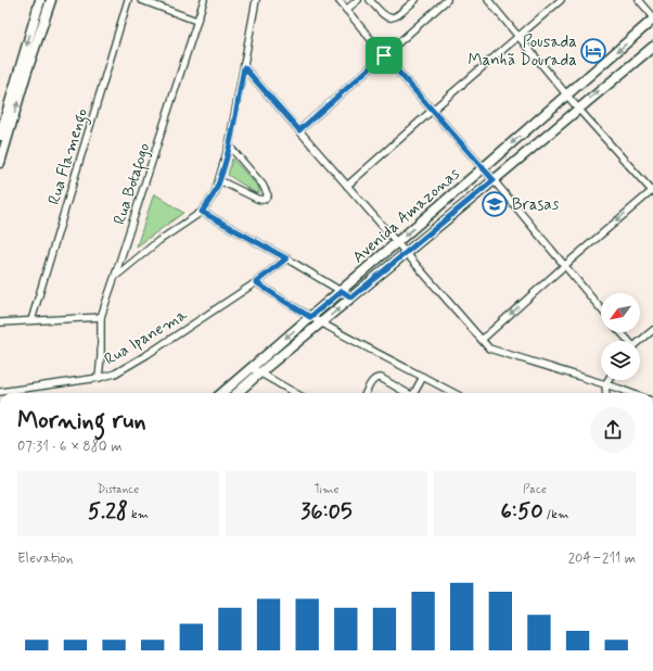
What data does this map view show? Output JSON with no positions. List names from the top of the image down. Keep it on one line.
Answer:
{"streets":{"street":["Rua Flamengo","Rua Botafogo","Avenida Amazonas","Rua Ipanema"]},"crossings":[["Rua Botafogo","Rua Ipanema"]],"places":{"hotel":["Pousada Manhã Dourada"],"school or university":["Brasas"]},"north":"bottom left","page":{"heading":["Morning run","07:31 · 6 × 880 m"],"stats":[["Distance","5.28 km"],["Time","36:05"],["Pace","6:50 /km"]],"chart":["Elevation","204–211 m"]}}
